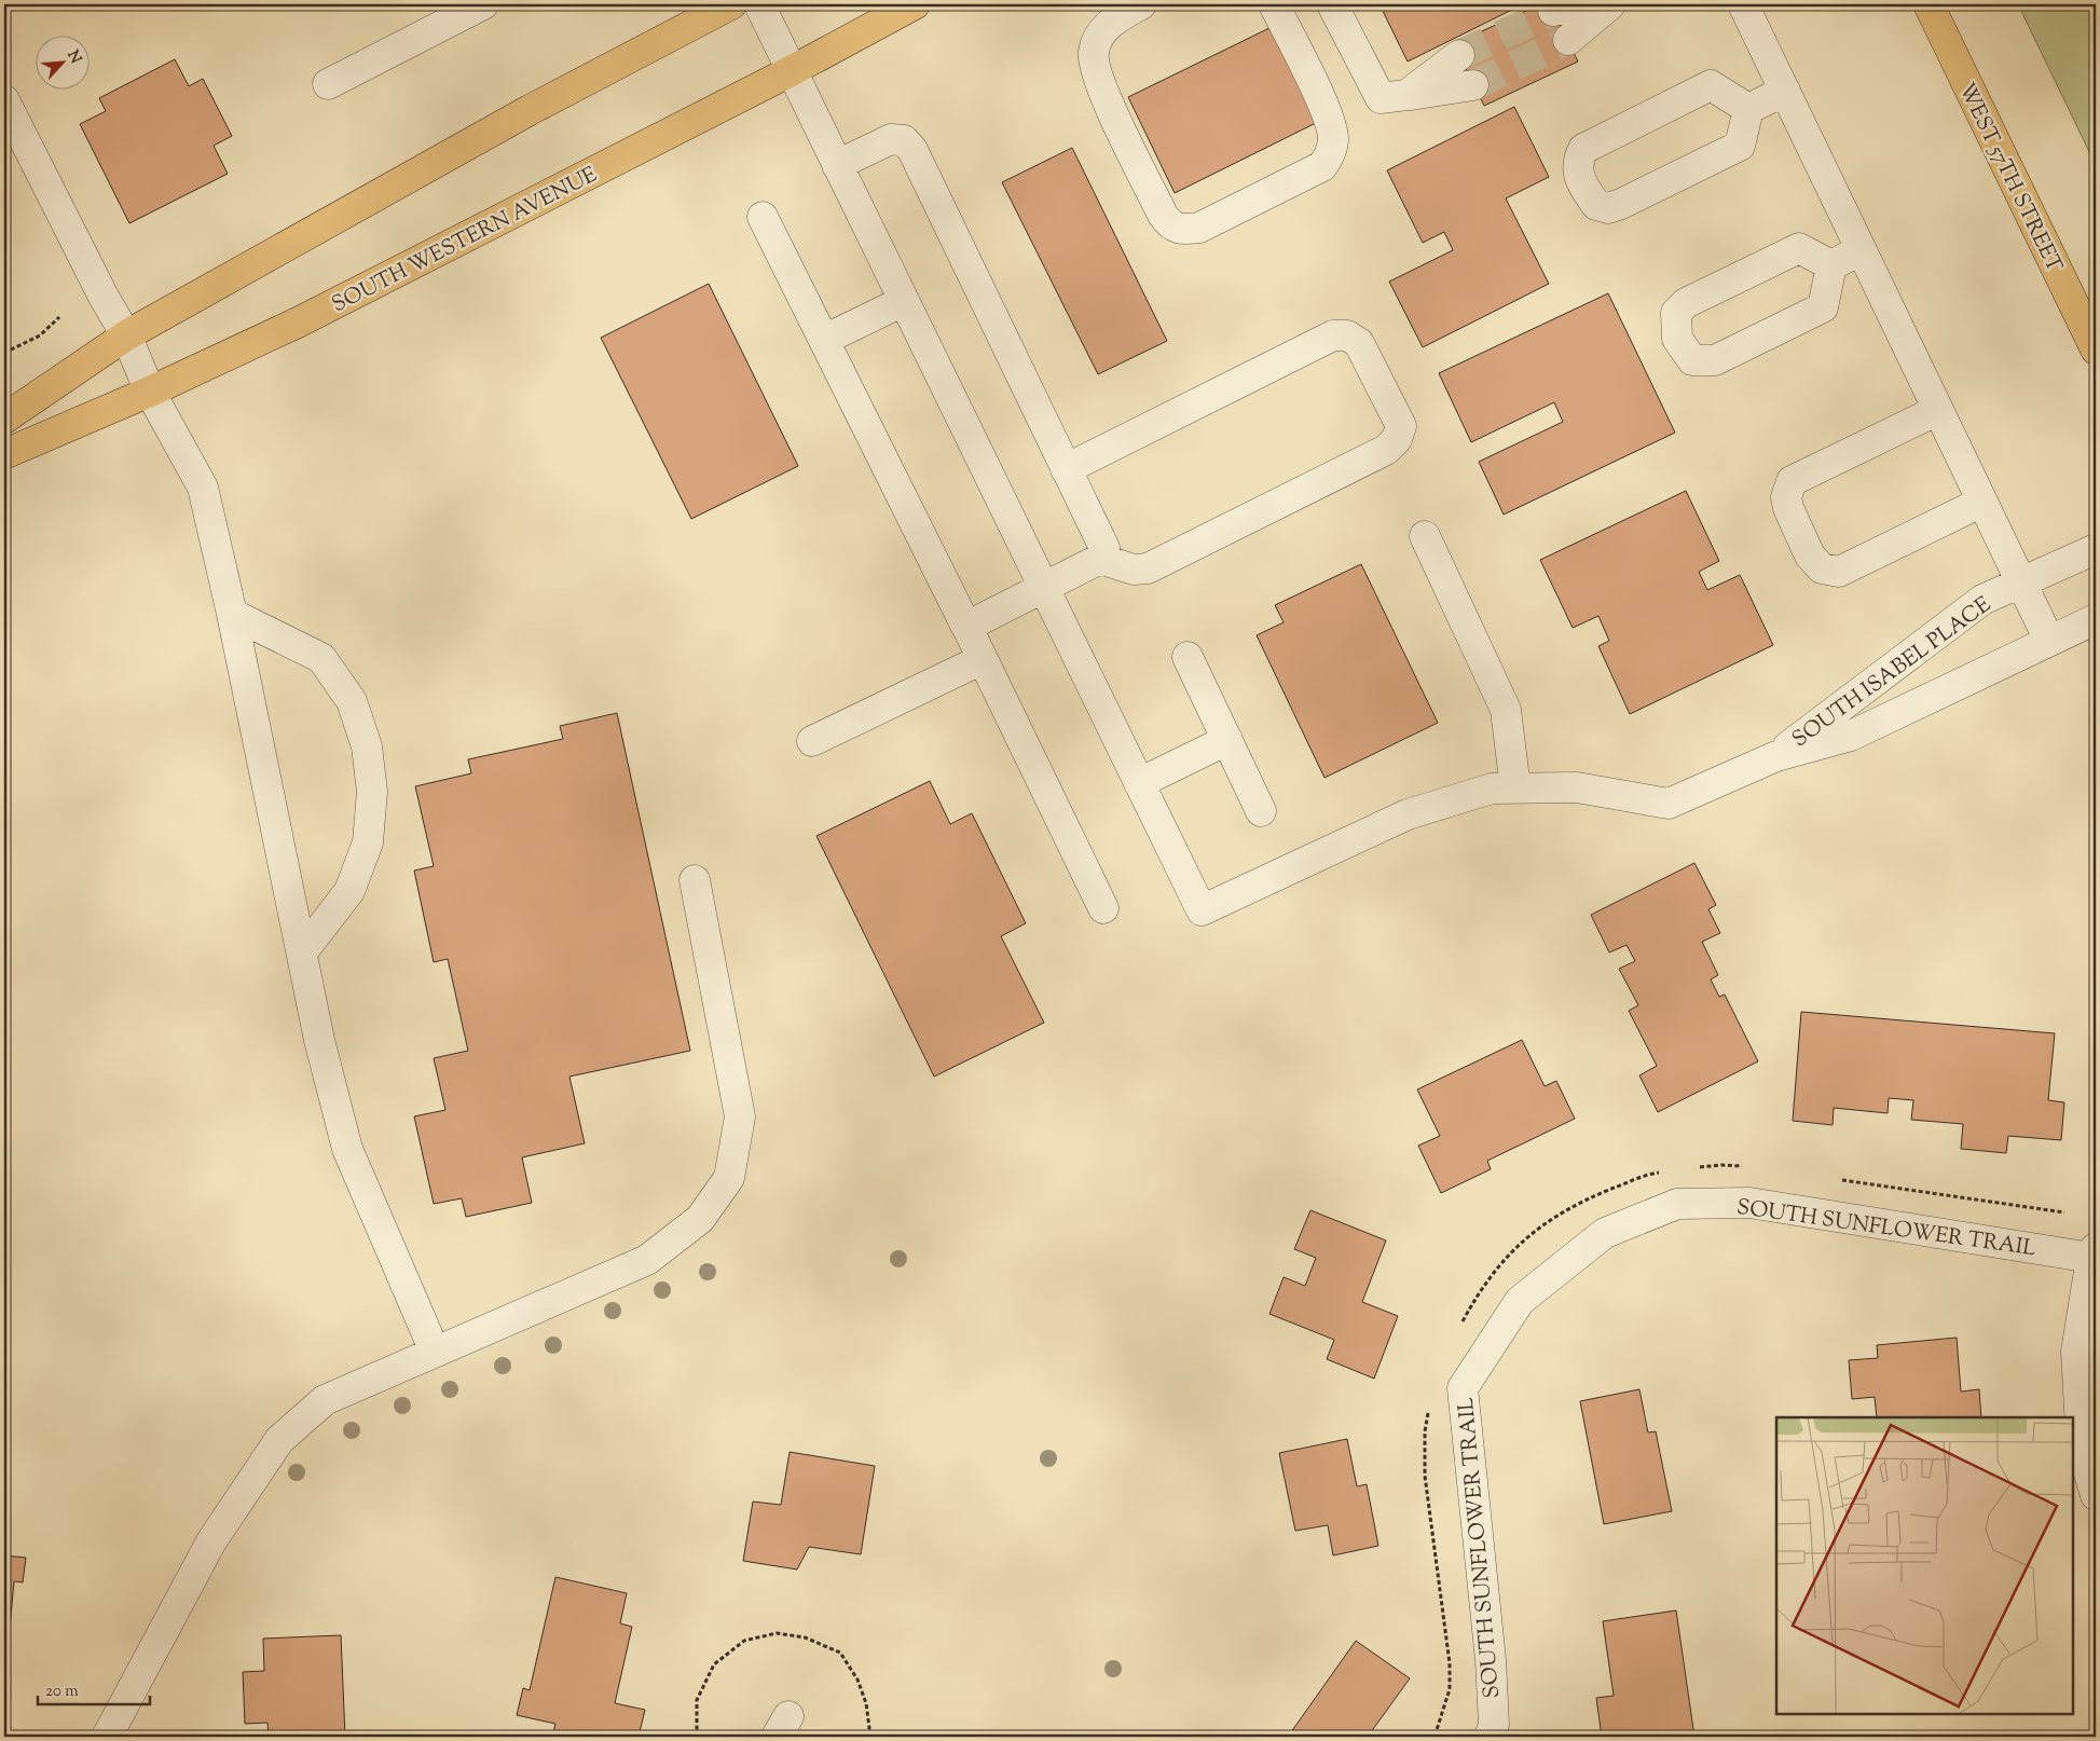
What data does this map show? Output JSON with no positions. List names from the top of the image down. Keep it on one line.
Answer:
{"streets":{"main road":["WEST 57TH STREET","SOUTH WESTERN AVENUE"],"street":["SOUTH ISABEL PLACE","SOUTH SUNFLOWER TRAIL"]},"scale_bar":"20 m","north":"top right"}
